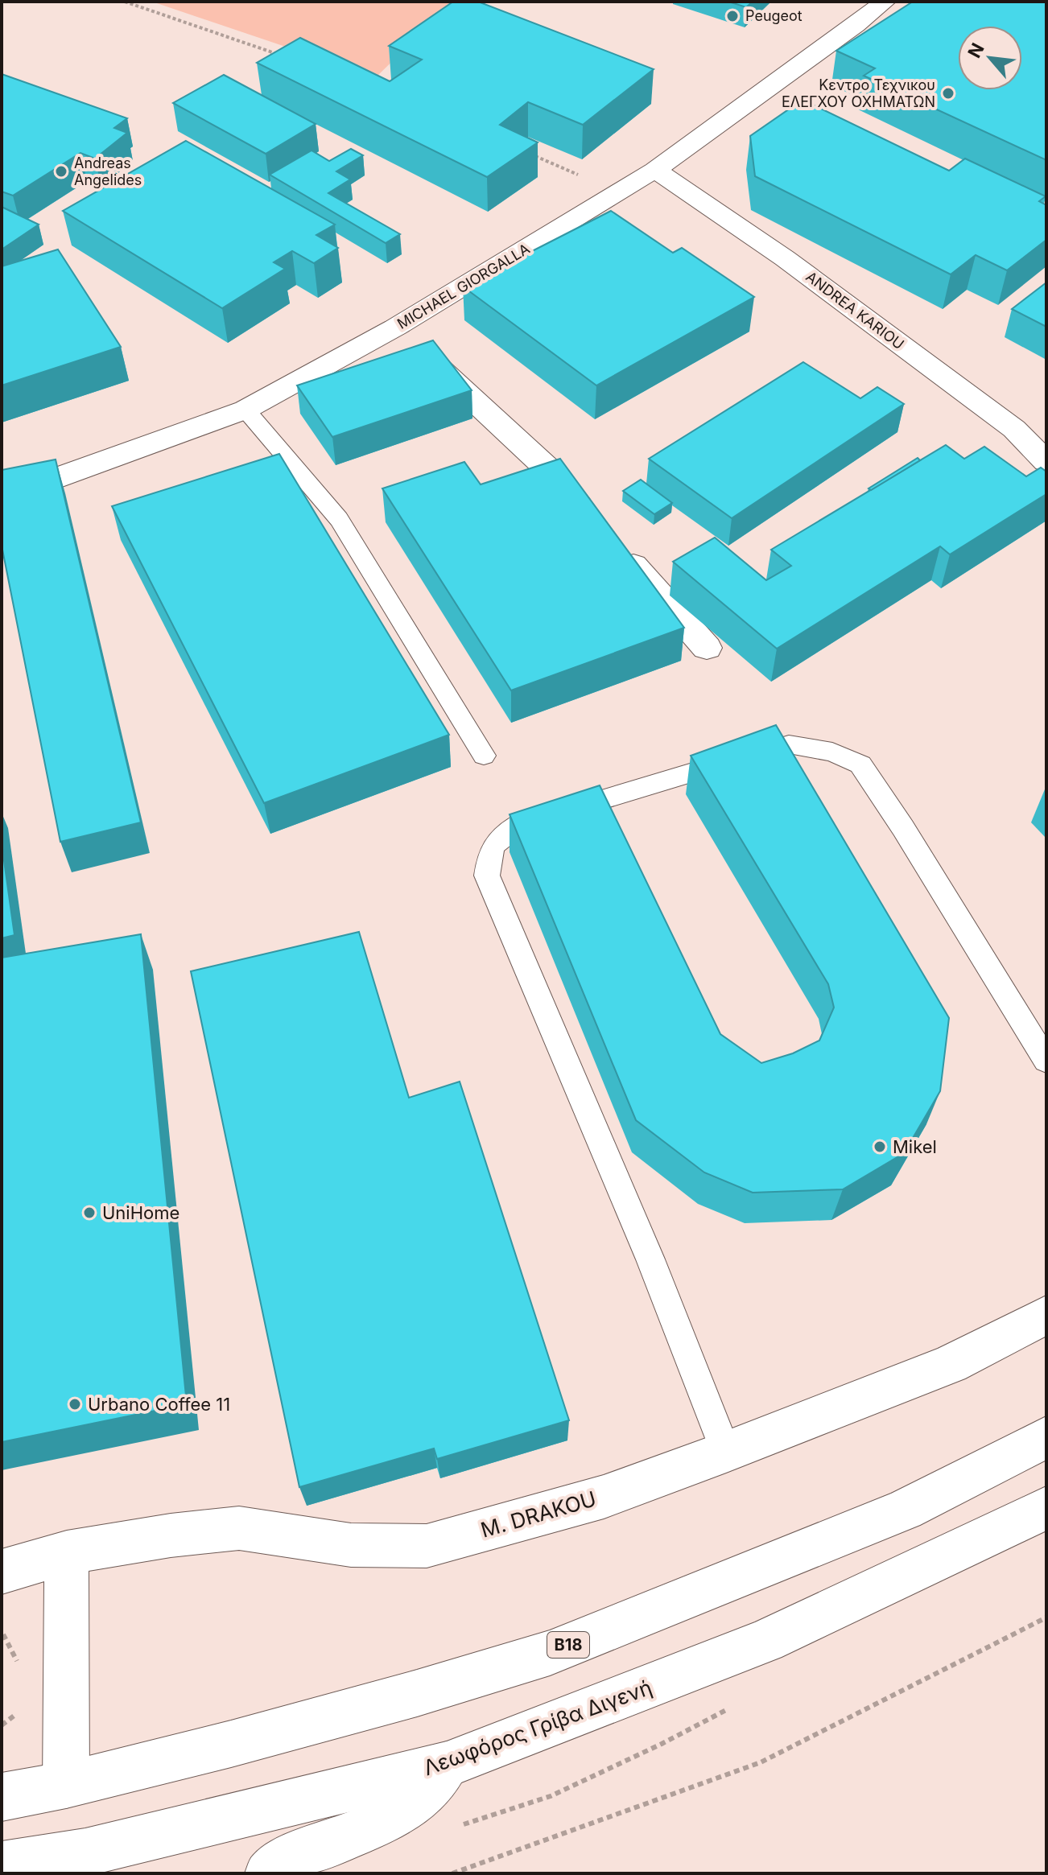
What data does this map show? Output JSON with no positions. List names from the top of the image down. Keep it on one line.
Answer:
{"streets":{"street":["MICHAEL GIORGALLA","ANDREA KARIOU","M. DRAKOU","B18","Λεωφόρος Γρίβα Διγενή"]},"crossings":[["MICHAEL GIORGALLA","ANDREA KARIOU"]],"places":["Peugeot","Κεντρο Τεχνικου ΕΛΕΓΧΟΥ ΟΧΗΜΑΤΩΝ","Andreas Angelides","Mikel","UniHome","Urbano Coffee 11"],"north":"top left"}
